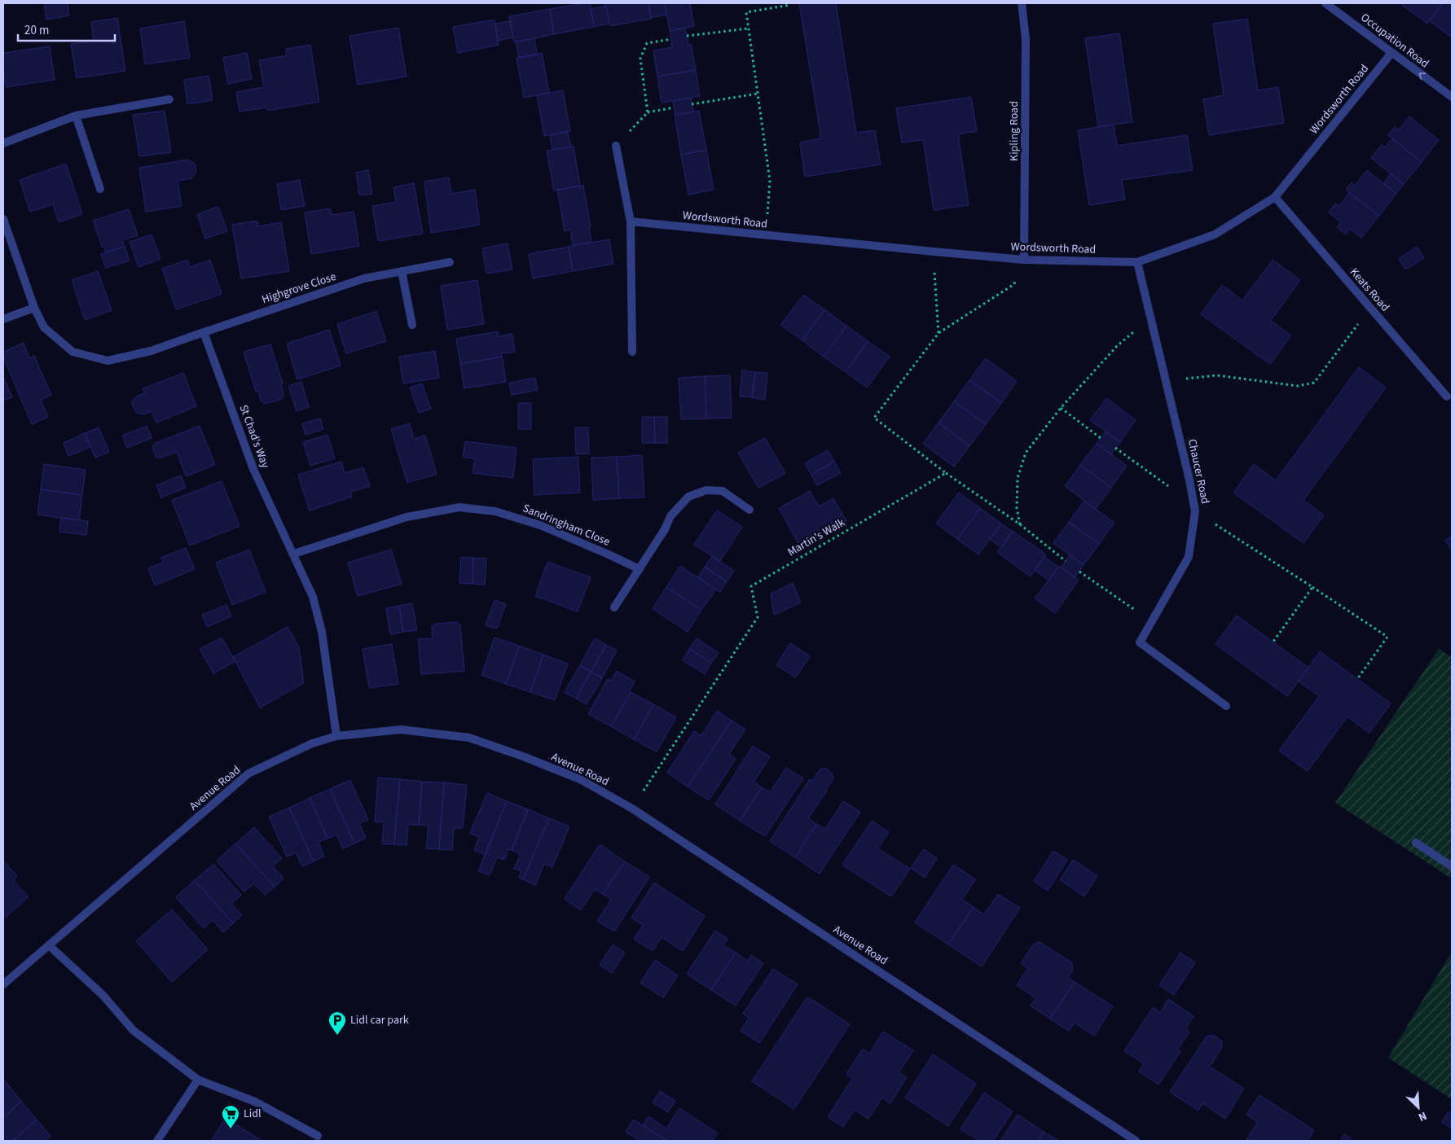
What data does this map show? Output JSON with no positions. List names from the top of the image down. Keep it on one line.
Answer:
{"streets":{"street":["Occupation Road","Wordsworth Road","Kipling Road","Highgrove Close","Keats Road","St Chad's Way","Chaucer Road","Sandringham Close","Avenue Road"],"path":["Martin's Walk"]},"crossings":[["Occupation Road","Wordsworth Road"],["Wordsworth Road","Kipling Road"],["Wordsworth Road","Keats Road"],["Wordsworth Road","Chaucer Road"],["Highgrove Close","St Chad's Way"],["St Chad's Way","Sandringham Close"],["St Chad's Way","Avenue Road"],["Martin's Walk","Avenue Road"]],"one_way":["Occupation Road"],"places":{"parking":["Lidl car park"],"supermarket":["Lidl"]},"scale_bar":"20 m","north":"bottom right"}
